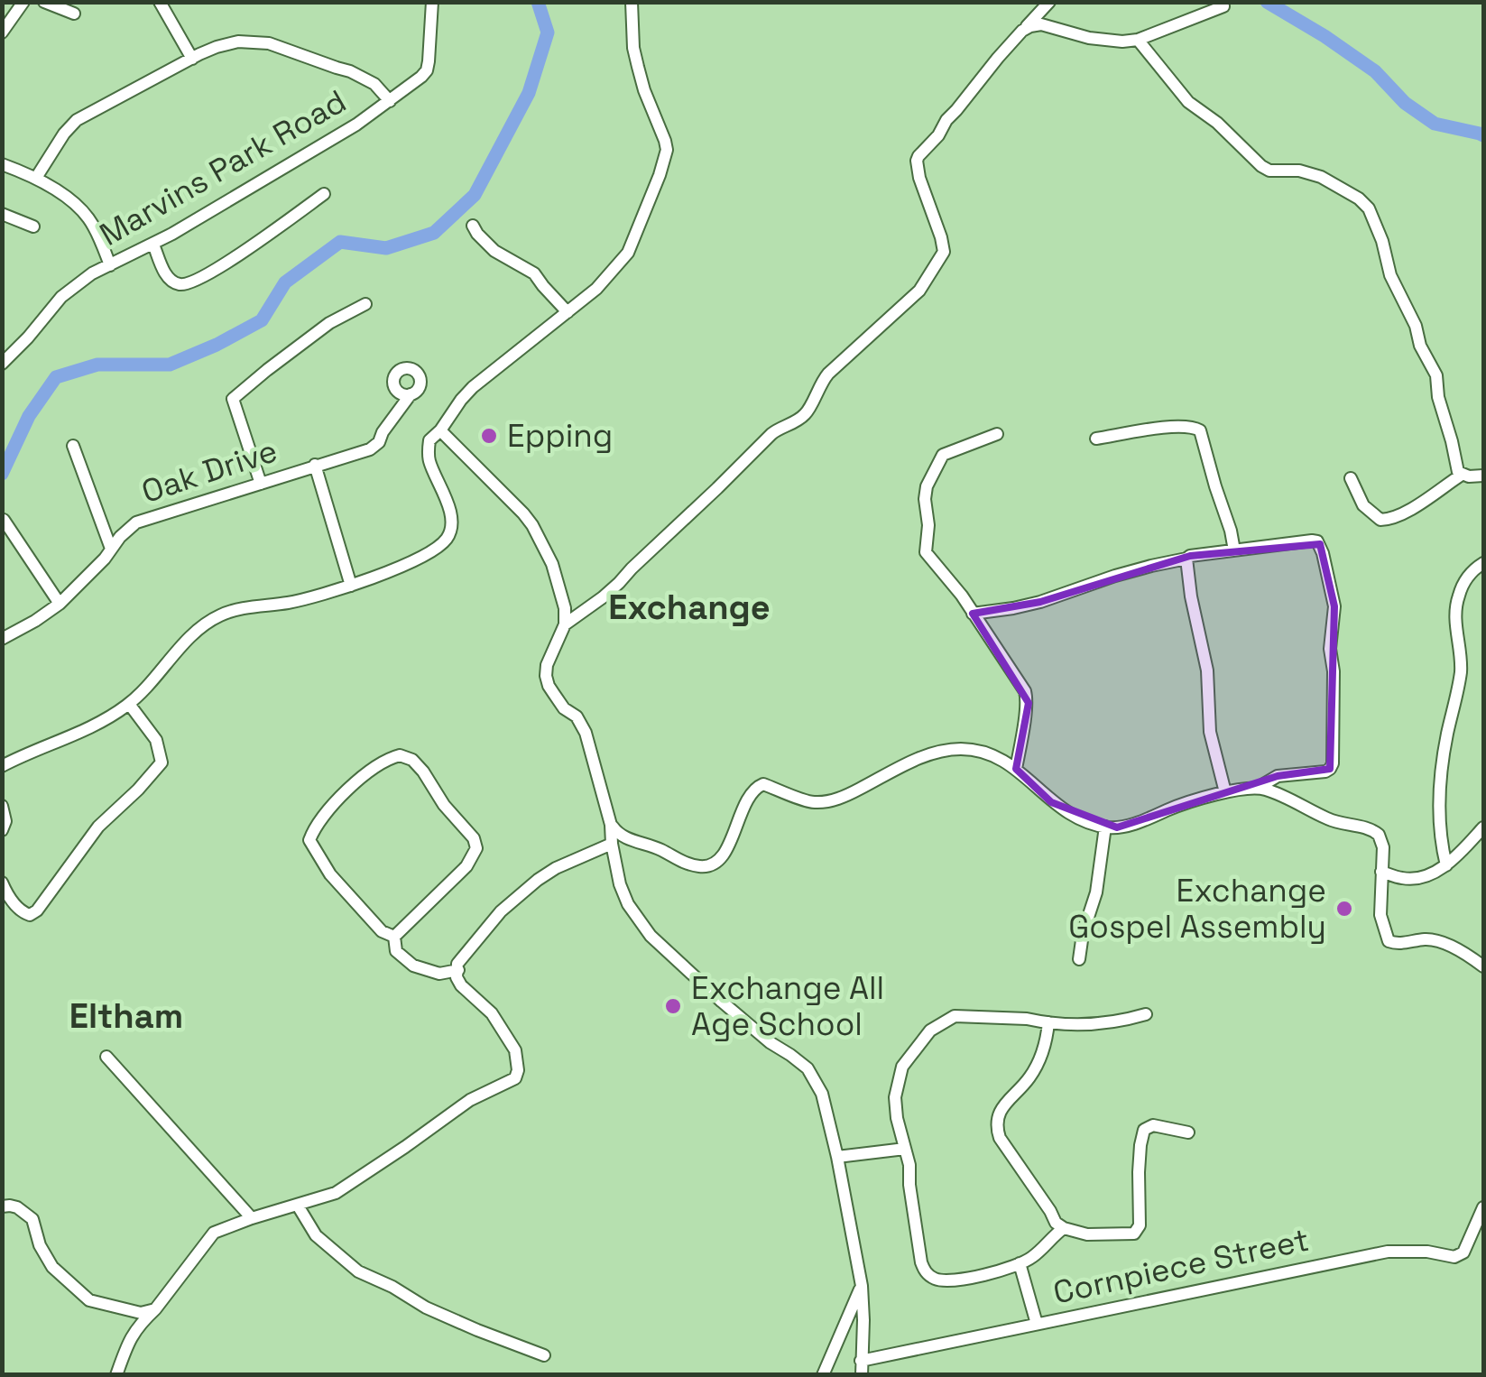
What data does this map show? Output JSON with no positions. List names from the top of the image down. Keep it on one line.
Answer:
{"streets":{"street":["Marvins Park Road","Oak Drive","Cornpiece Street"]},"districts":["Exchange","Eltham"],"places":["Epping","Exchange Gospel Assembly","Exchange All Age School"]}
